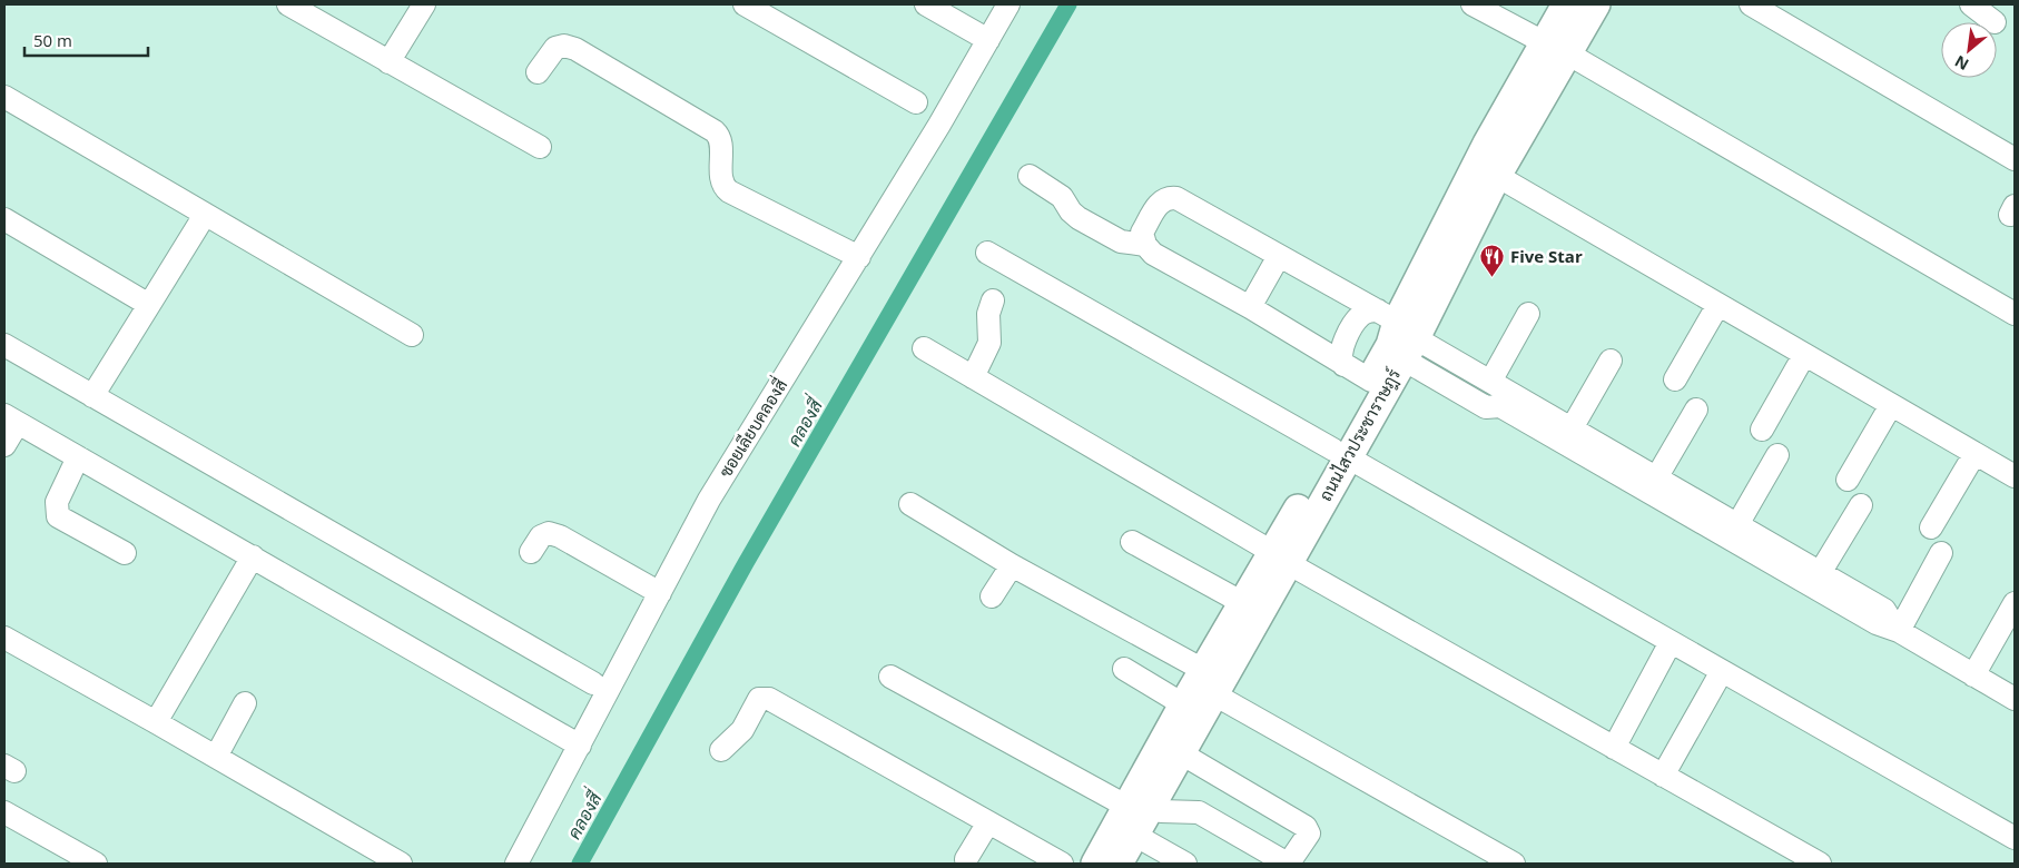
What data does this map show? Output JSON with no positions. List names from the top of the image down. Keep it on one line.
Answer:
{"streets":{"main road":["ถนนไสวประชาราษฎร์"],"street":["ซอยเลียบคลองสี่"]},"water":["คลองสี่"],"places":{"restaurant":["Five Star"]},"scale_bar":"50 m","north":"bottom left"}
